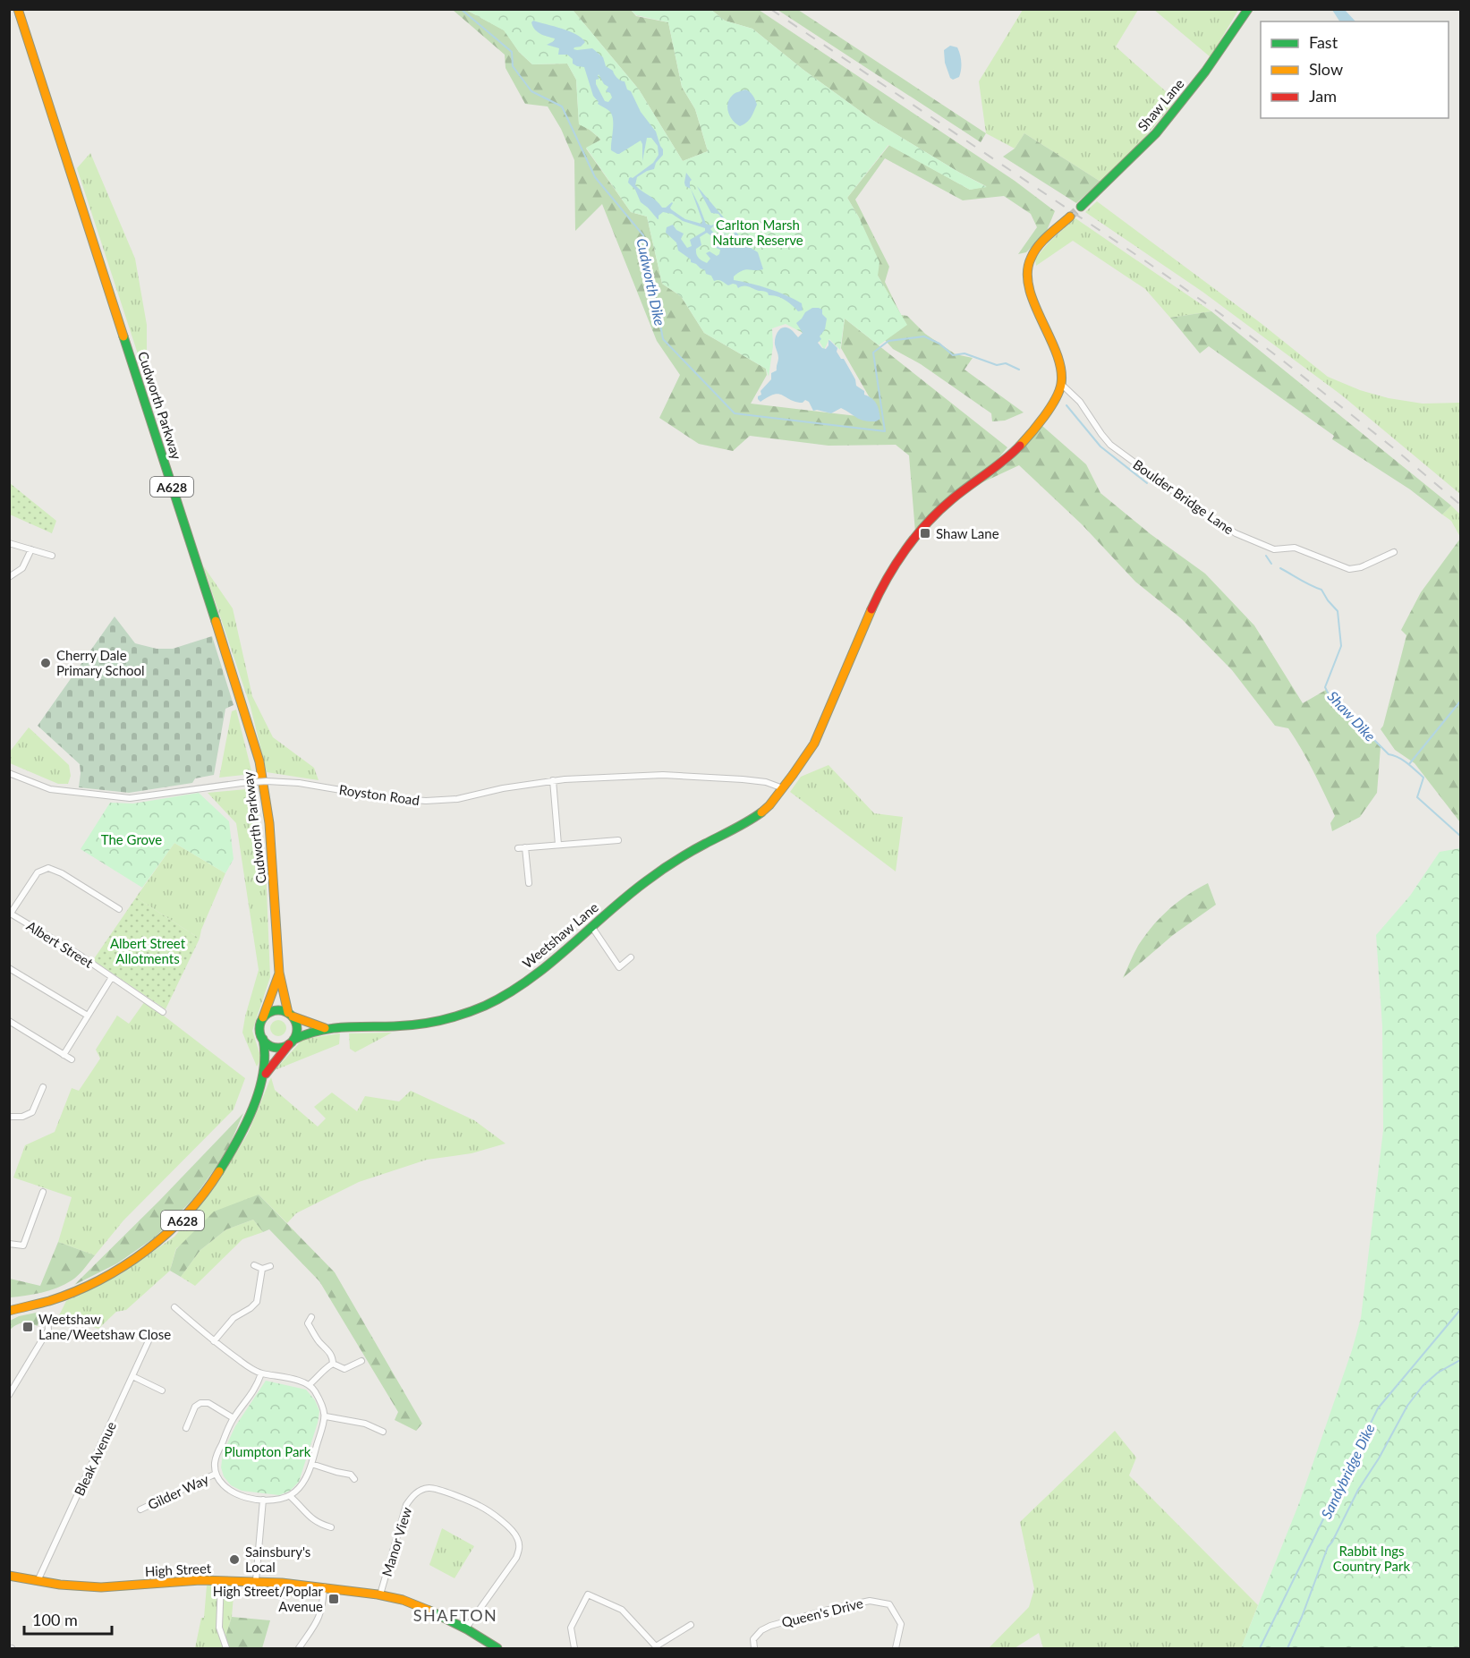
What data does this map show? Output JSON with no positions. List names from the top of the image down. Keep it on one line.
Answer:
{"streets":{"main road":["Shaw Lane","Cudworth Parkway","A628","Weetshaw Lane","High Street"],"street":["Boulder Bridge Lane","Royston Road","Albert Street","Bleak Avenue","Gilder Way","Manor View","Queen's Drive"]},"crossings":[["Cudworth Parkway","Weetshaw Lane"],["Royston Road","Weetshaw Lane"],["Bleak Avenue","High Street"],["Manor View","High Street"]],"districts":["SHAFTON"],"water":["Cudworth Dike","Shaw Dike","Sandybridge Dike"],"parks":["Carlton Marsh Nature Reserve","The Grove","Albert Street Allotments","Plumpton Park","Rabbit Ings Country Park"],"places":{"transit":["Shaw Lane","Weetshaw Lane/Weetshaw Close","High Street/Poplar Avenue"],"other":["Cherry Dale Primary School","Sainsbury's Local"]},"legend":["Fast","Slow","Jam"],"scale_bar":"100 m"}
